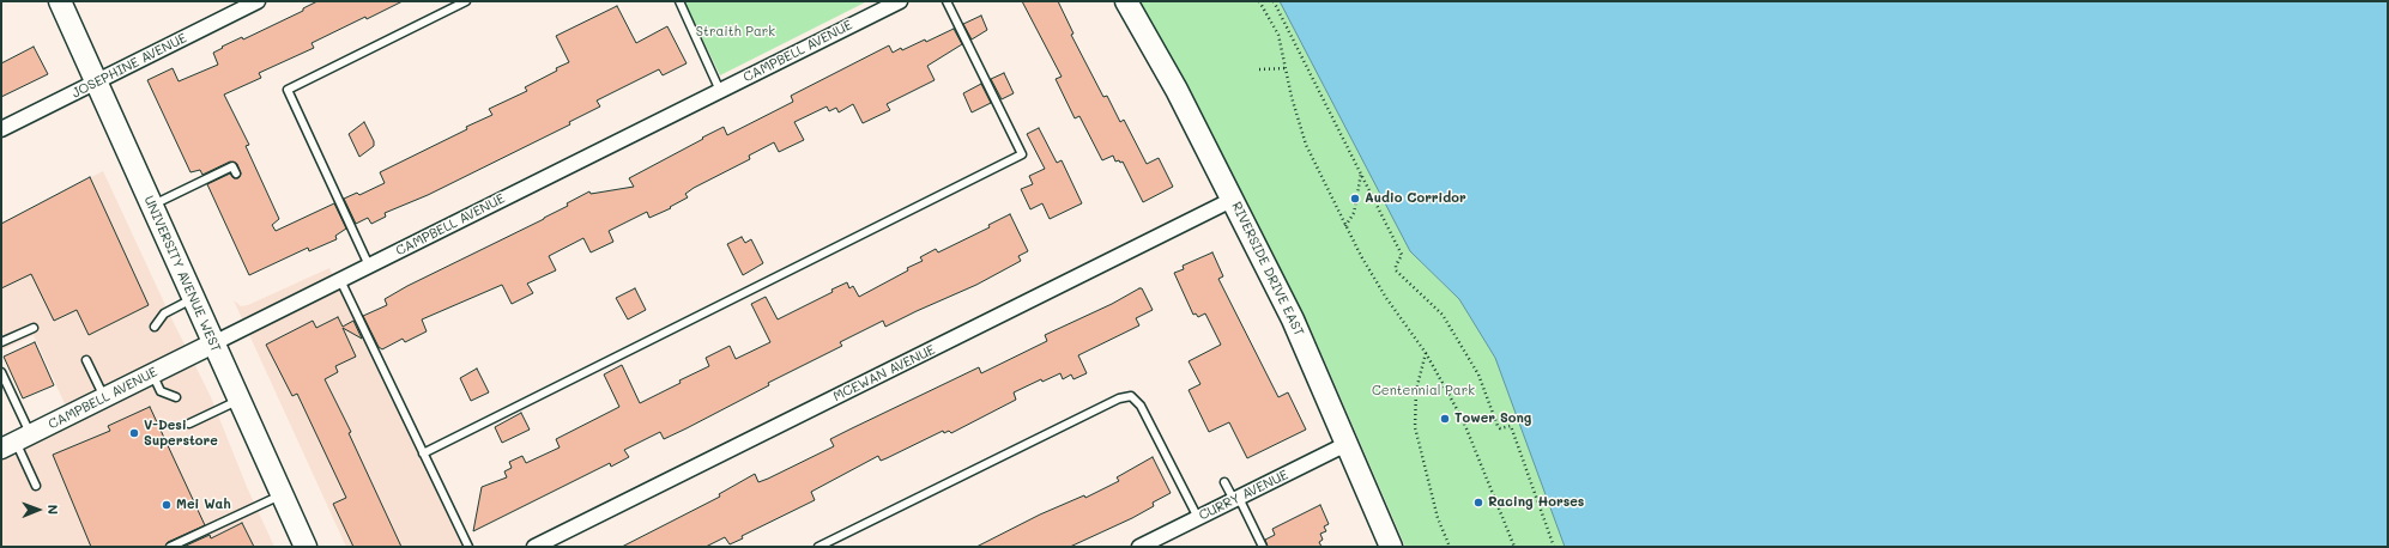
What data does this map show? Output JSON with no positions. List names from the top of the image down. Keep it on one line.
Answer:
{"streets":{"main road":["RIVERSIDE DRIVE EAST","UNIVERSITY AVENUE WEST"],"street":["CAMPBELL AVENUE","JOSEPHINE AVENUE","MCEWAN AVENUE","CURRY AVENUE"]},"crossings":[["CAMPBELL AVENUE","UNIVERSITY AVENUE WEST"],["JOSEPHINE AVENUE","UNIVERSITY AVENUE WEST"],["RIVERSIDE DRIVE EAST","MCEWAN AVENUE"],["RIVERSIDE DRIVE EAST","CURRY AVENUE"]],"parks":["Straith Park","Centennial Park"],"places":["Audio Corridor","Tower Song","V-Desi Superstore","Racing Horses","Mei Wah"],"north":"right"}
